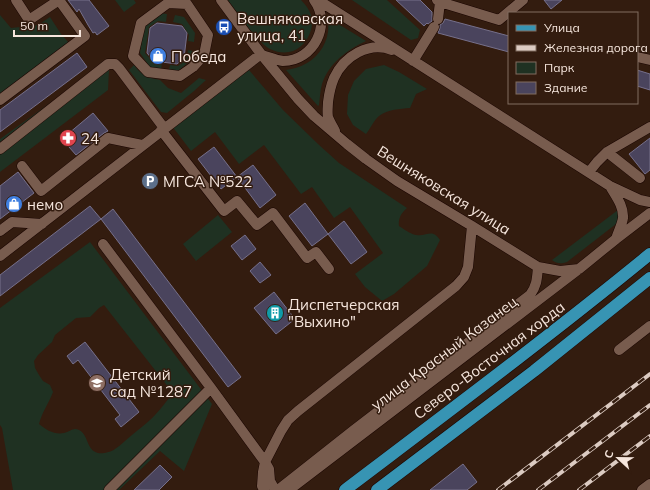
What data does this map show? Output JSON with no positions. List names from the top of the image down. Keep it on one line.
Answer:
{"streets":{"main road":["Северо-Восточная хорда"],"street":["Вешняковская улица","улица Красный Казанец"]},"crossings":[["Вешняковская улица","улица Красный Казанец"]],"places":{"bus stop":["Вешняковская улица, 41"],"shop":["Победа","немо"],"pharmacy":["24"],"parking":["МГСА №522"],"building":["Диспетчерская \"Выхино\""],"school or university":["Детский сад №1287"]},"legend":["Улица","Железная дорога","Парк","Здание"],"scale_bar":"50 m","north":"left"}
